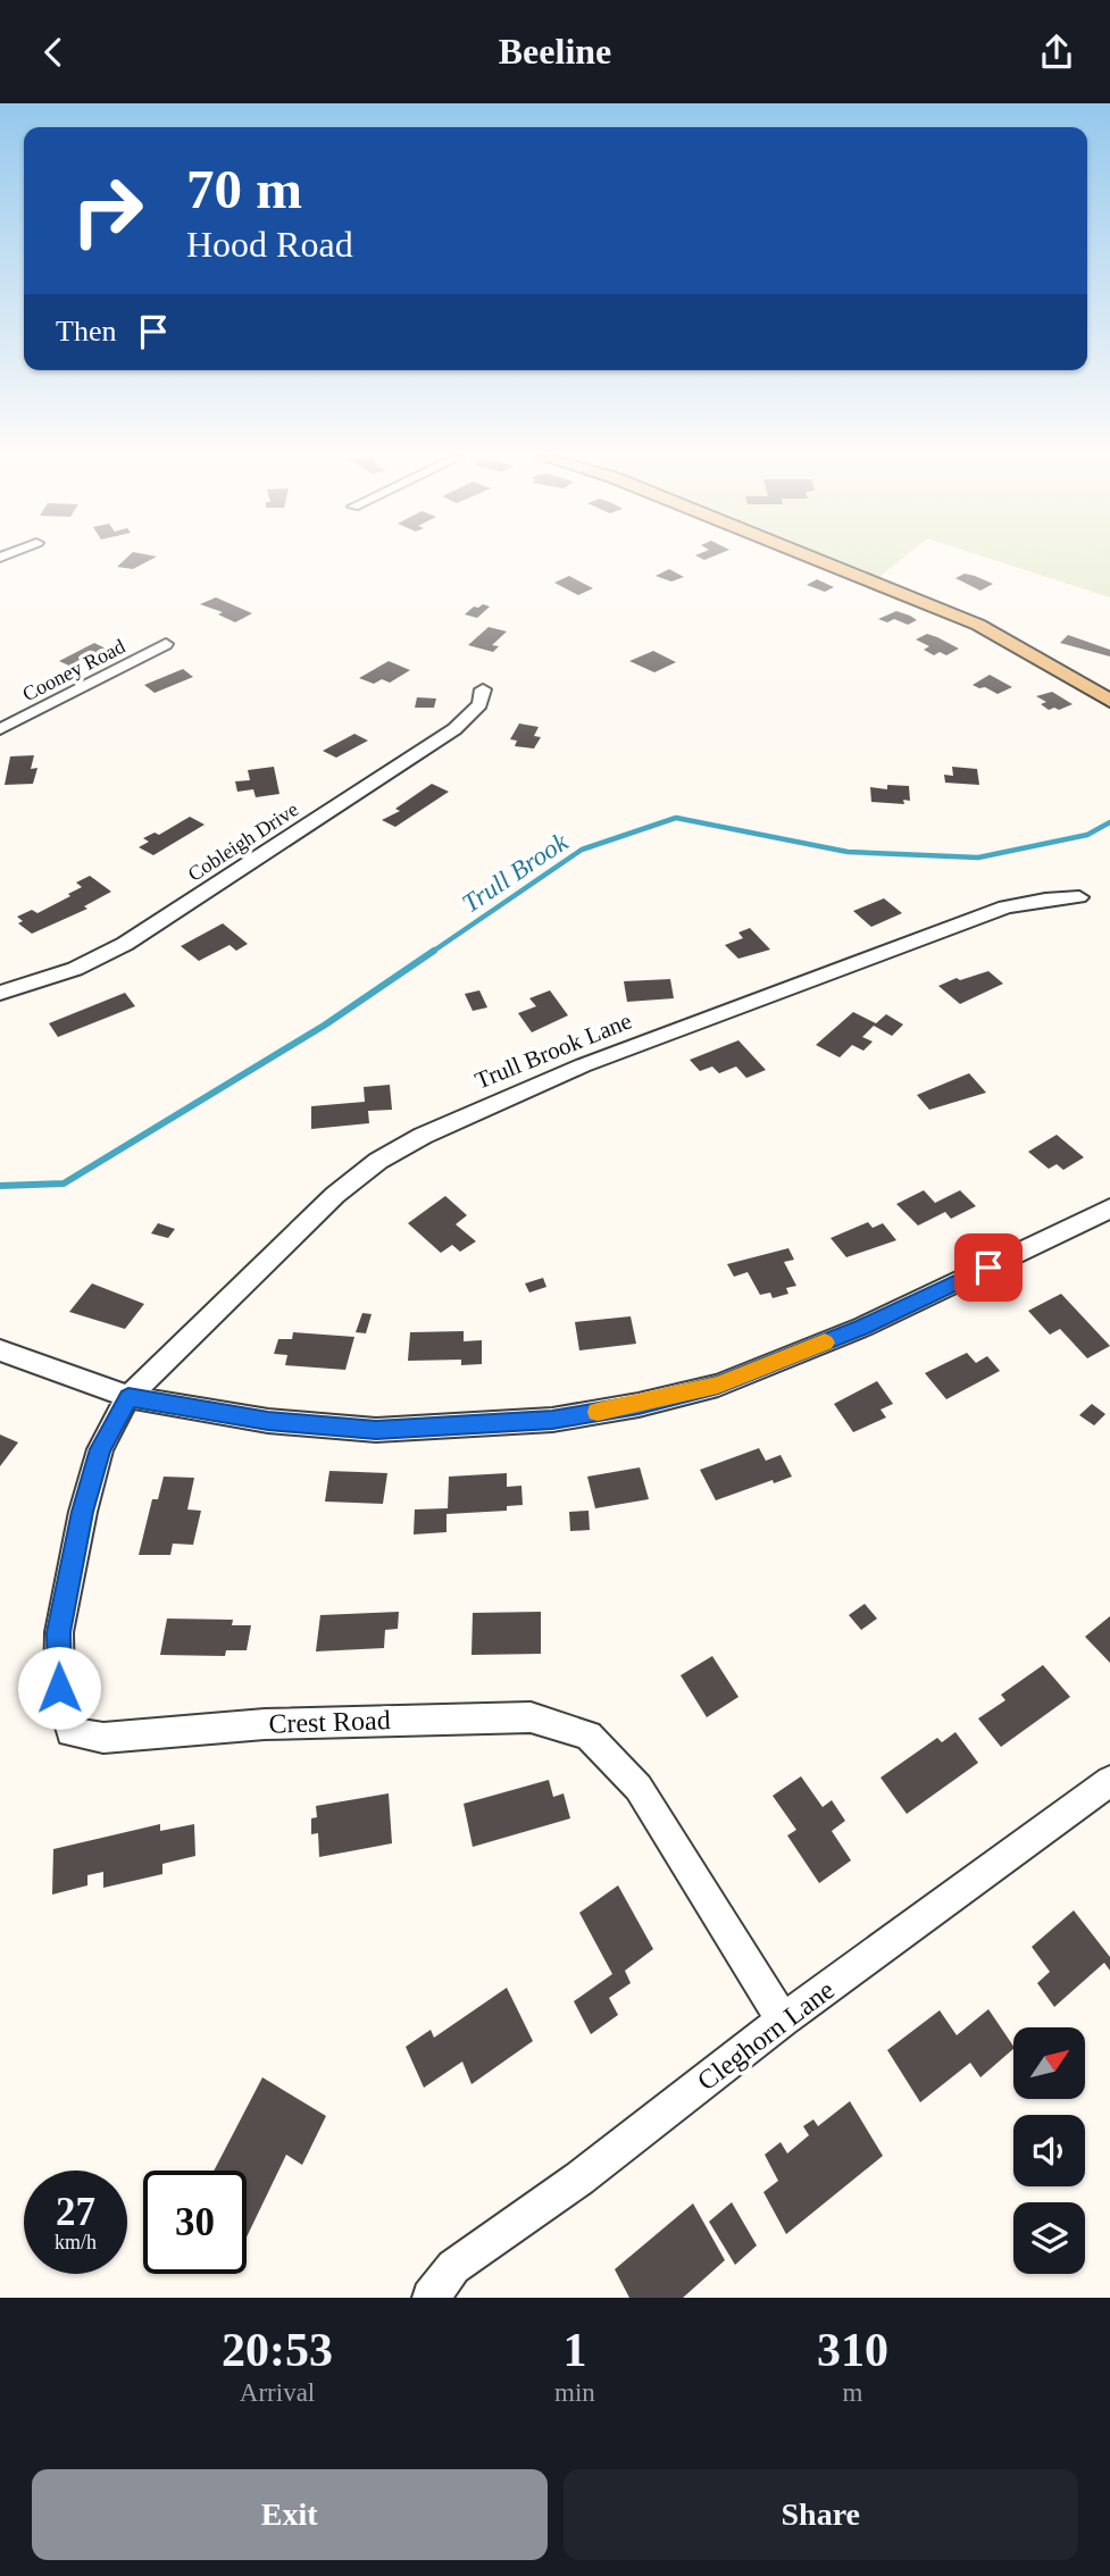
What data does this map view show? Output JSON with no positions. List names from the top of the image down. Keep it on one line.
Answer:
{"streets":{"street":["Cooney Road","Cobleigh Drive","Trull Brook Lane","Crest Road","Cleghorn Lane"]},"crossings":[["Trull Brook Lane","Crest Road"],["Crest Road","Cleghorn Lane"]],"water":["Trull Brook"],"north":"top right","page":{"header":"Beeline","turn":["70 m","Hood Road"],"then":"Then","speed":"27 km/h","limit":"30","eta":["20:53","Arrival","1","min","310","m"],"buttons":["Exit","Share"]}}
